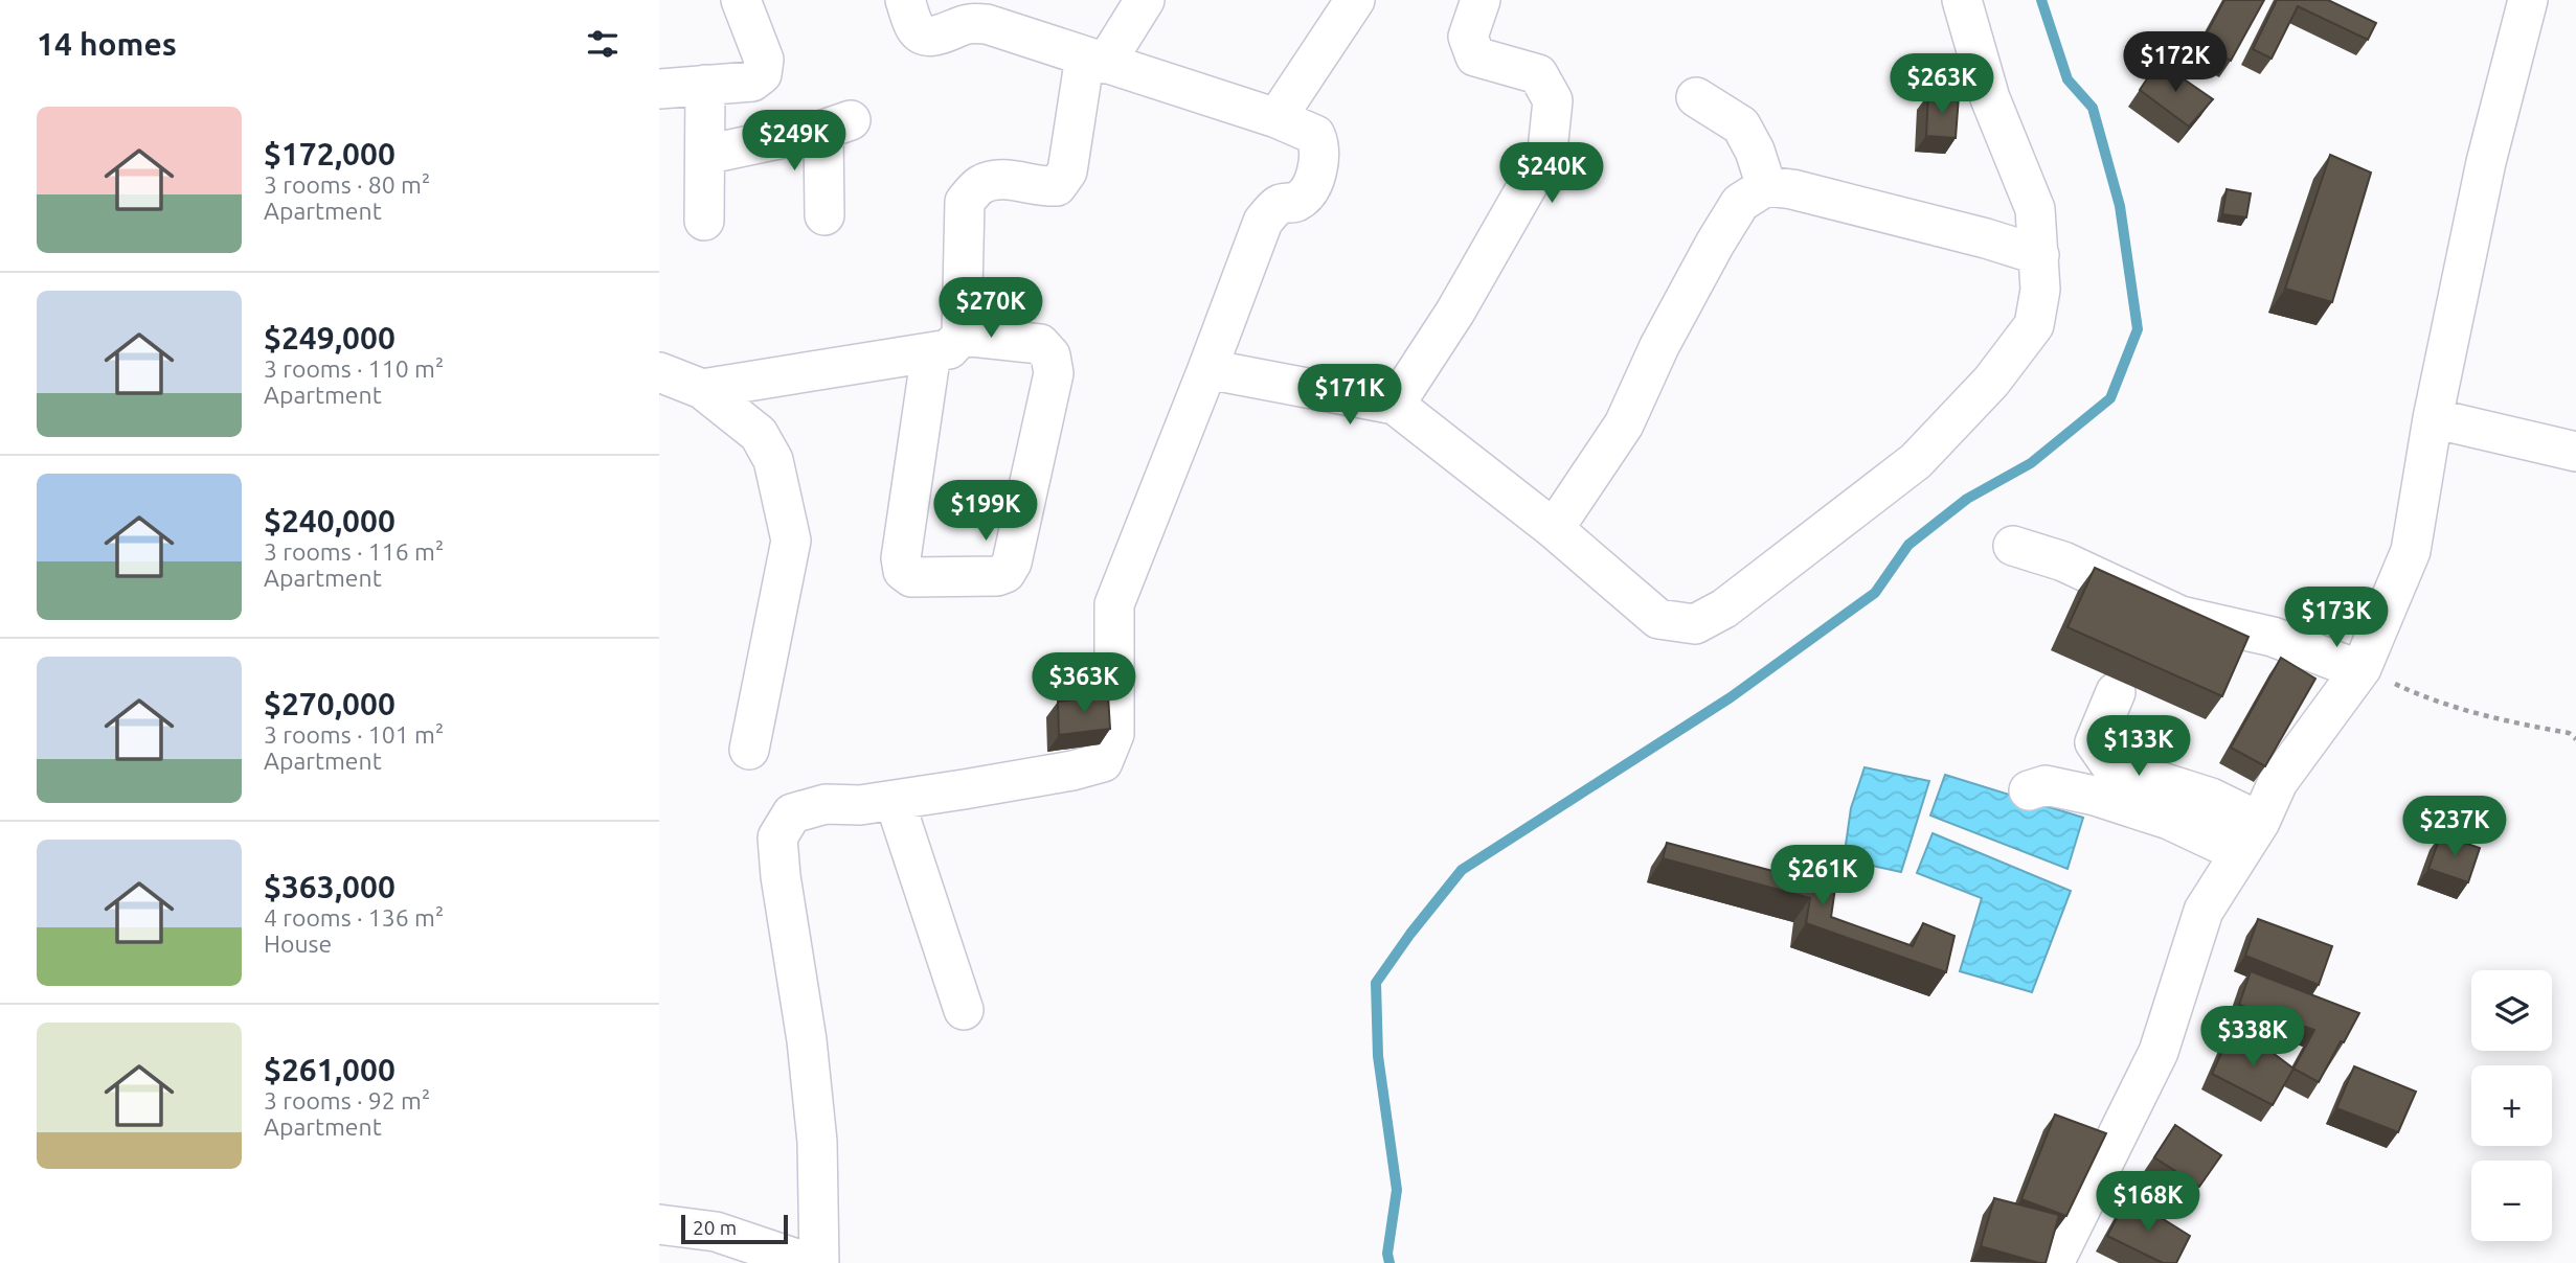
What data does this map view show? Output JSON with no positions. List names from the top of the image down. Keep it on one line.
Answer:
{"scale_bar":"20 m","page":{"heading":"14 homes","price":["$172K","$263K","$249K","$240K","$270K","$171K","$199K","$173K","$363K","$133K","$237K","$261K","$338K","$168K"],"list":[{"name":"$172,000","note":"3 rooms · 80 m² · Apartment"},{"name":"$249,000","note":"3 rooms · 110 m² · Apartment"},{"name":"$240,000","note":"3 rooms · 116 m² · Apartment"},{"name":"$270,000","note":"3 rooms · 101 m² · Apartment"},{"name":"$363,000","note":"4 rooms · 136 m² · House"},{"name":"$261,000","note":"3 rooms · 92 m² · Apartment"}],"map_buttons":["+","−"],"scale":"20 m"}}
